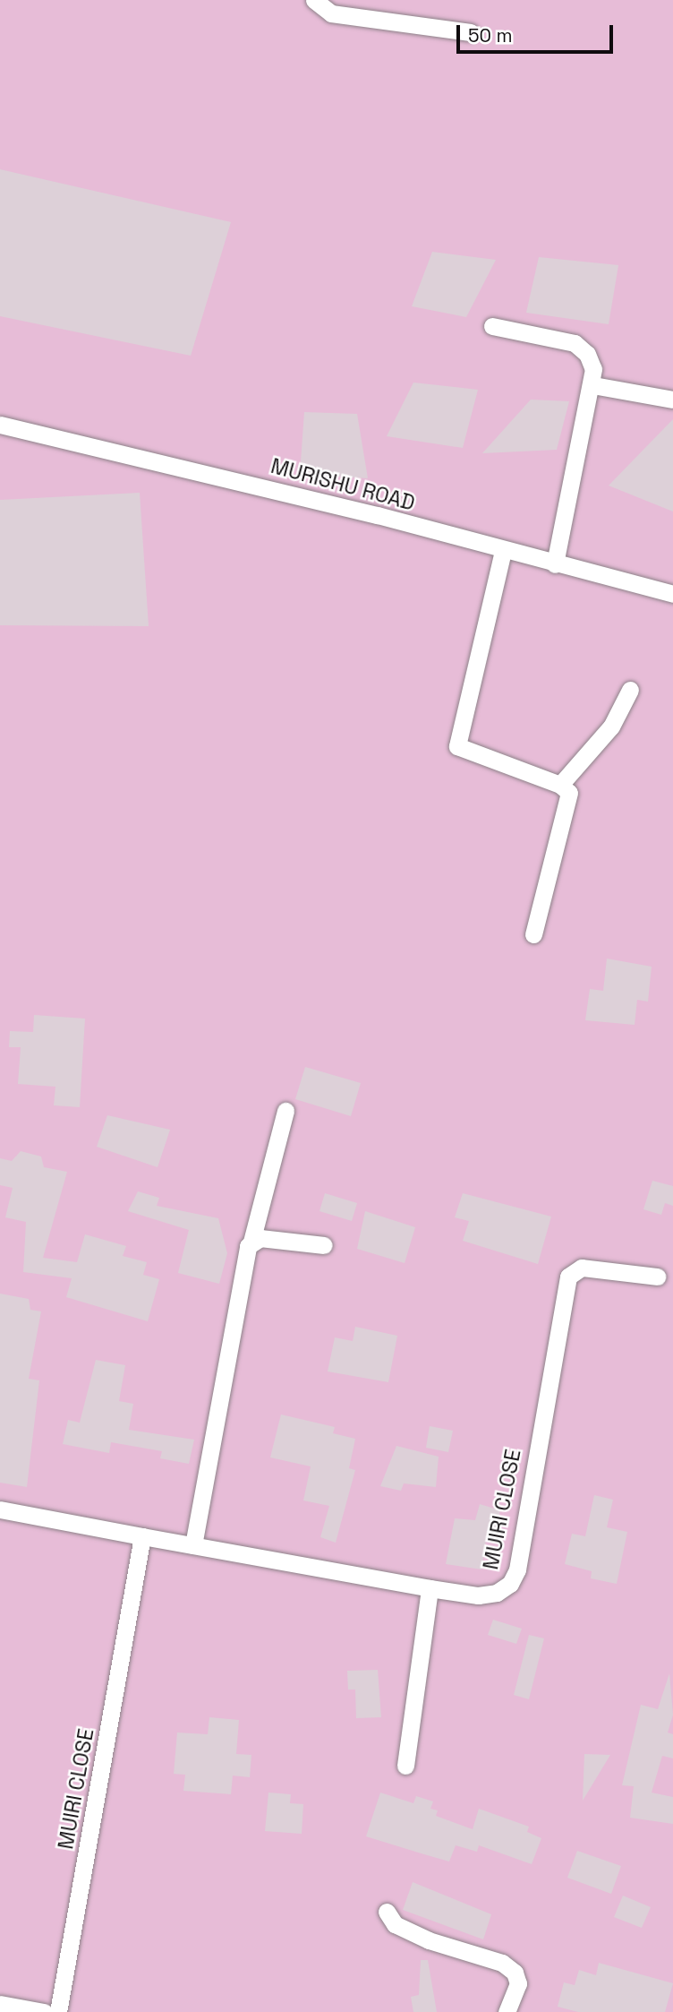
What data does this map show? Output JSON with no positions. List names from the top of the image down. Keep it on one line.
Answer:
{"streets":{"street":["MURISHU ROAD","MUIRI CLOSE"]},"scale_bar":"50 m"}
